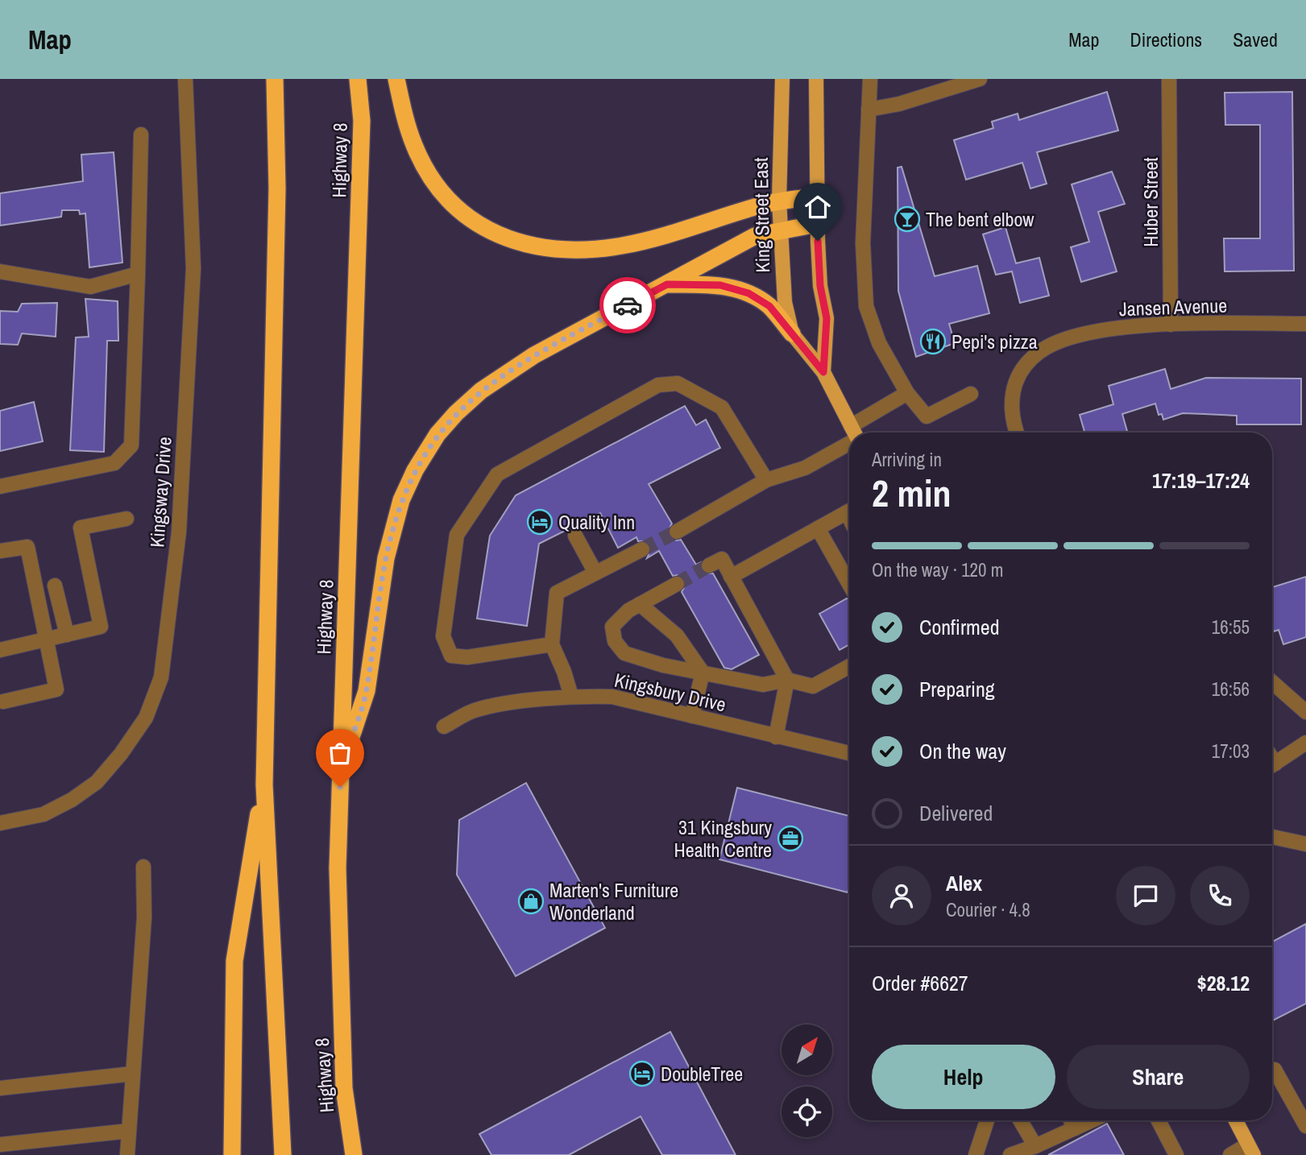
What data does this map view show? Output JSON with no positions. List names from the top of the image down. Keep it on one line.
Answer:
{"streets":{"highway":["Highway 8"],"main road":["King Street East"],"street":["Huber Street","Jansen Avenue","Kingsway Drive","Kingsbury Drive"]},"crossings":[["Huber Street","Jansen Avenue"]],"places":{"bar":["The bent elbow"],"restaurant":["Pepi's pizza"],"hotel":["Quality Inn","DoubleTree"],"office":["31 Kingsbury Health Centre"],"shop":["Marten's Furniture Wonderland"]},"north":"top right","page":{"header":"Map","nav":["Map","Directions","Saved"],"heading":["2 min","Arriving in","17:19–17:24"],"panel":["Alex","Courier · 4.8","Order #6627","$28.12"],"bar":"On the way · 120 m","list":[["Confirmed","16:55"],["Preparing","16:56"],["On the way","17:03"],"Delivered"],"buttons":["Help","Share"]}}
